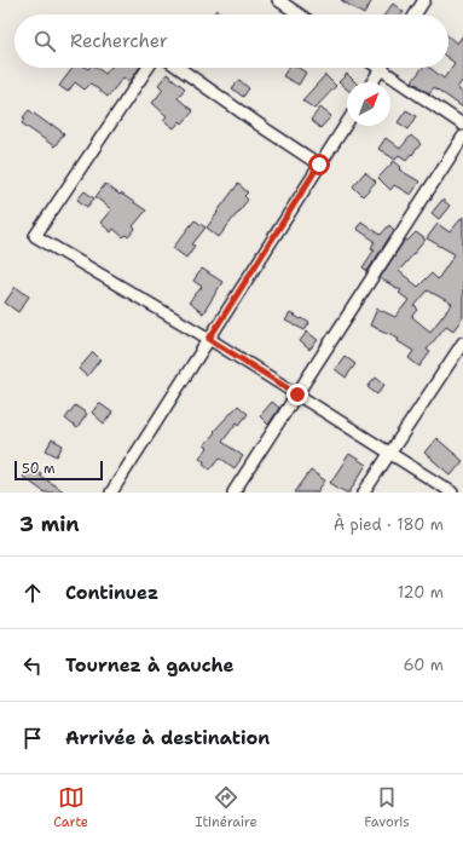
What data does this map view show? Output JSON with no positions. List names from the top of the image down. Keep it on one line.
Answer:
{"scale_bar":"50 m","north":"top right","page":{"search":"Rechercher","scale":"50 m","heading":["3 min","À pied · 180 m"],"list":[["Continuez","120 m"],["Tournez à gauche","60 m"],"Arrivée à destination"],"nav":["Carte","Itinéraire","Favoris"]}}
